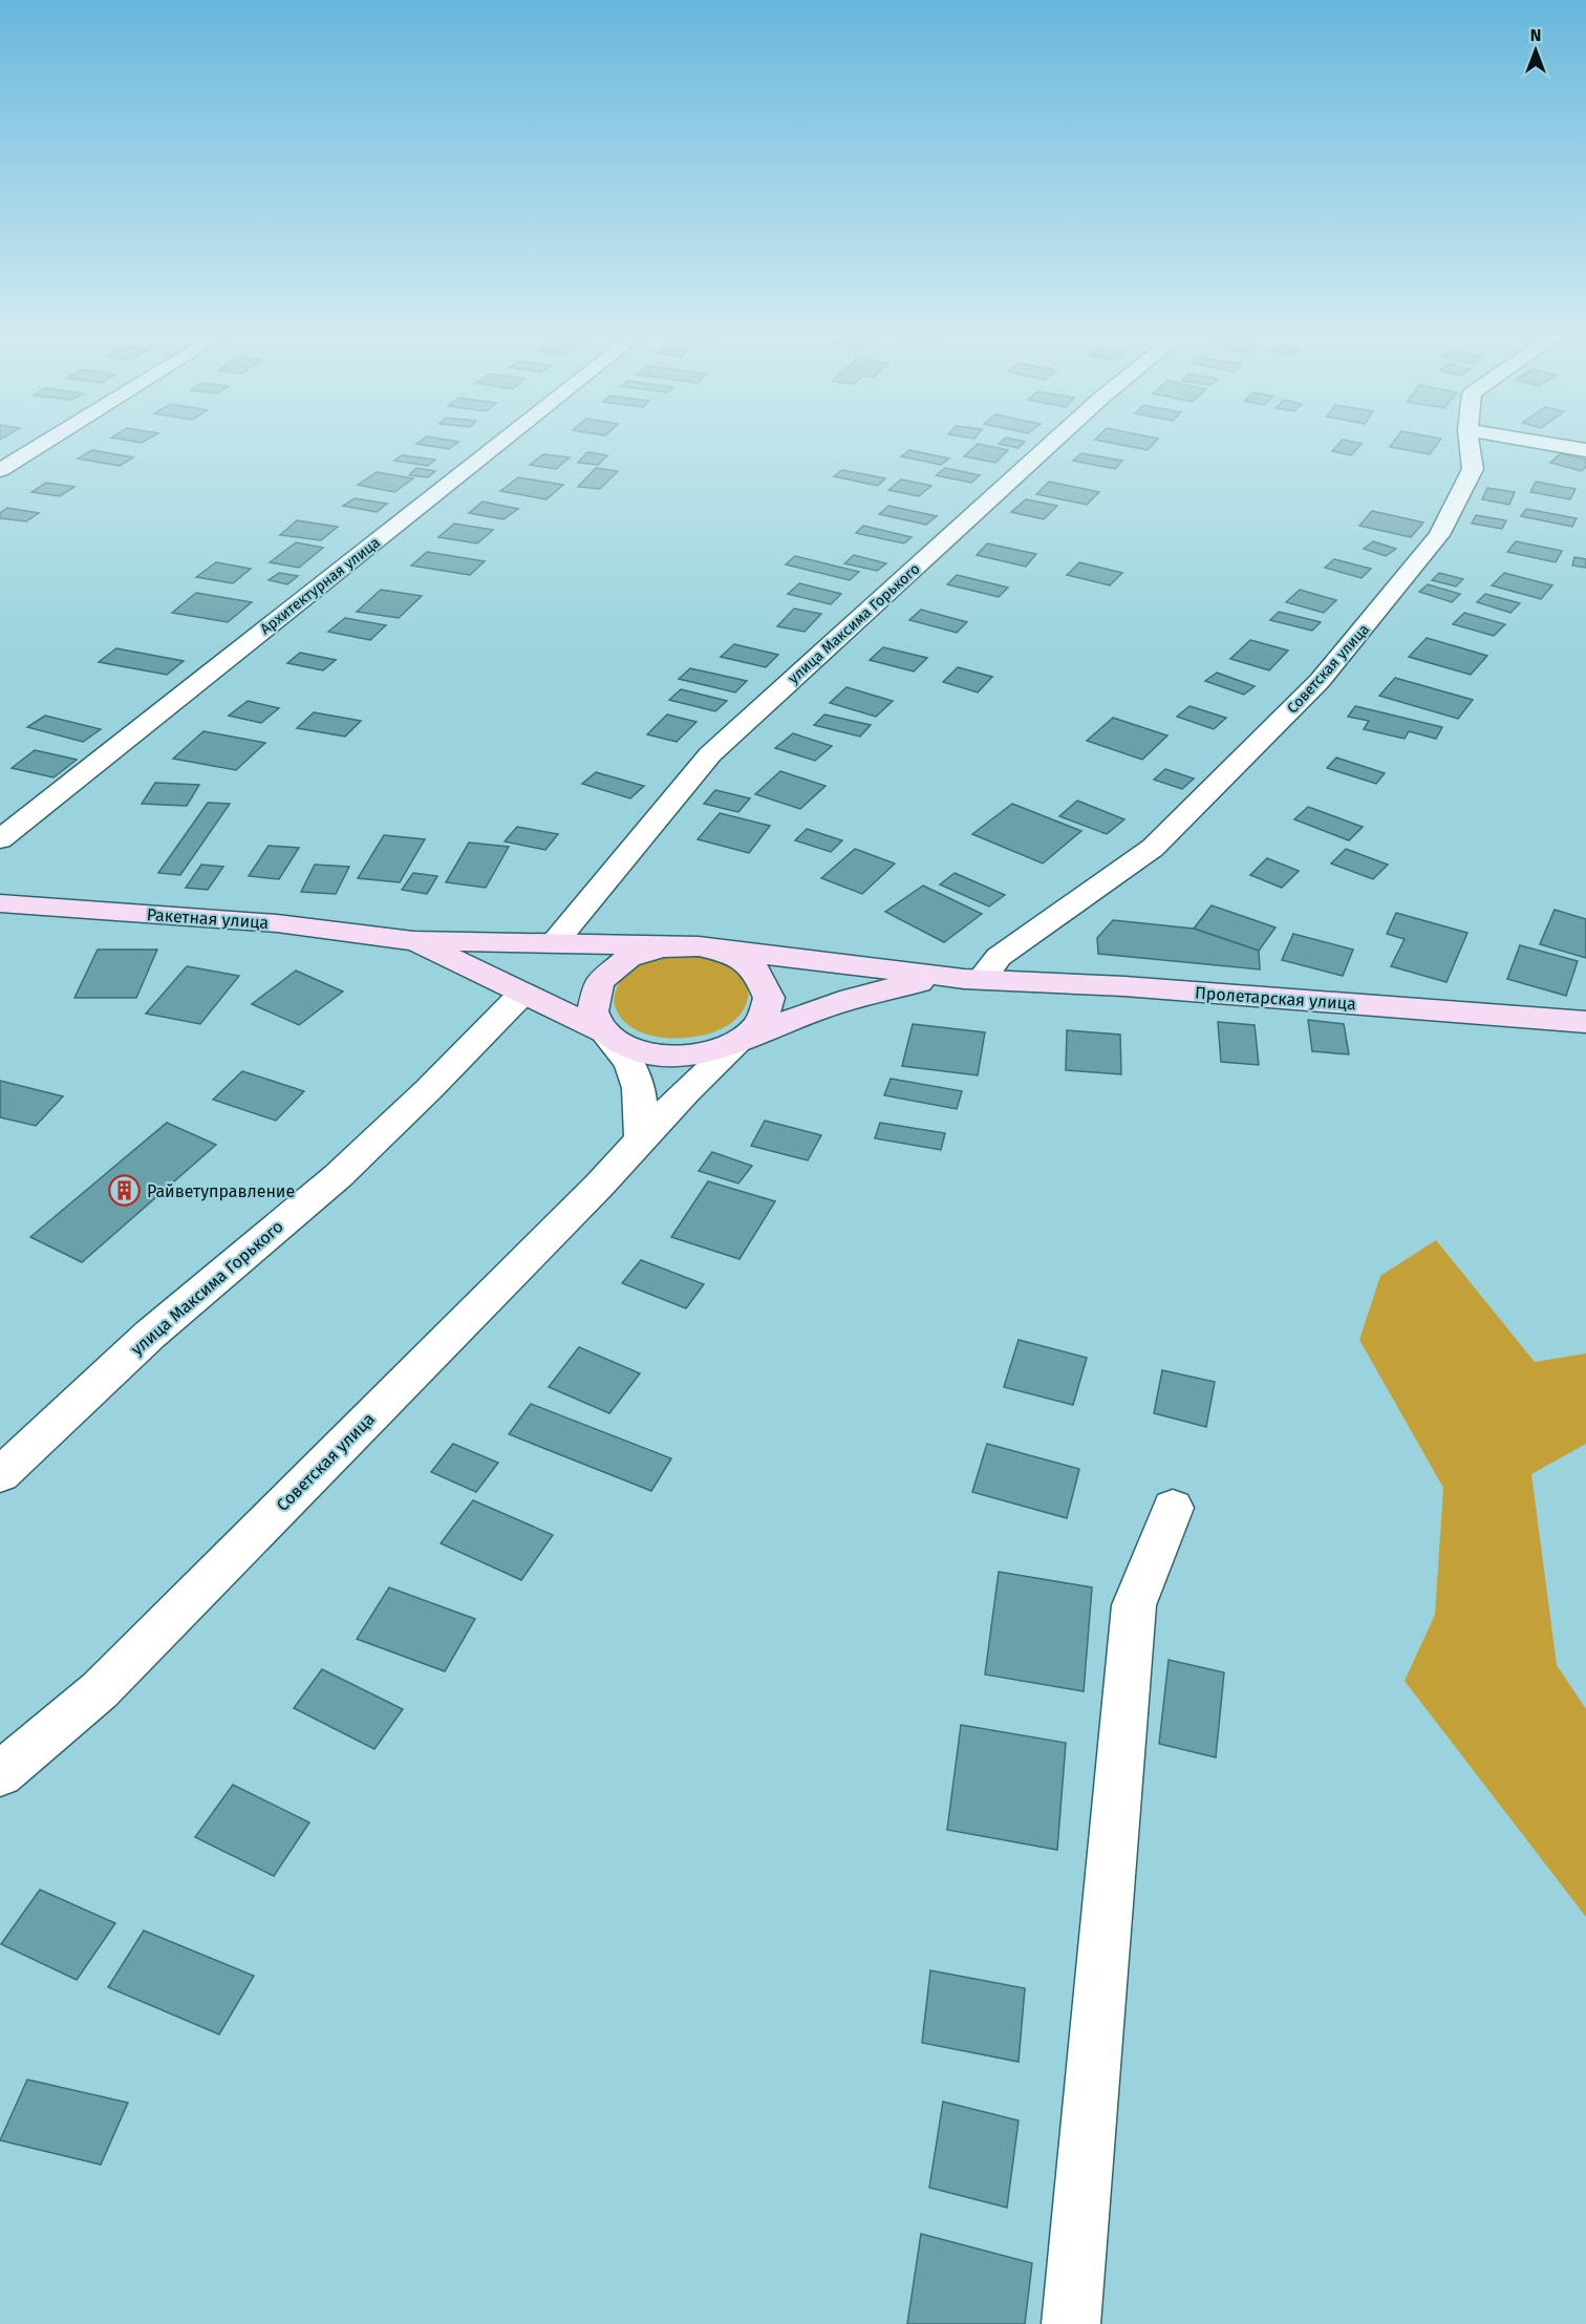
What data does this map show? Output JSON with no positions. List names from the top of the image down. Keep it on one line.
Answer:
{"streets":{"main road":["Ракетная улица","Пролетарская улица"],"street":["Архитектурная улица","улица Максима Горького","Советская улица"]},"crossings":[["улица Максима Горького","Ракетная улица"],["Советская улица","Ракетная улица"],["Советская улица","Пролетарская улица"],["Ракетная улица","Пролетарская улица"]],"places":{"building":["Райветуправление"]},"north":"top"}
